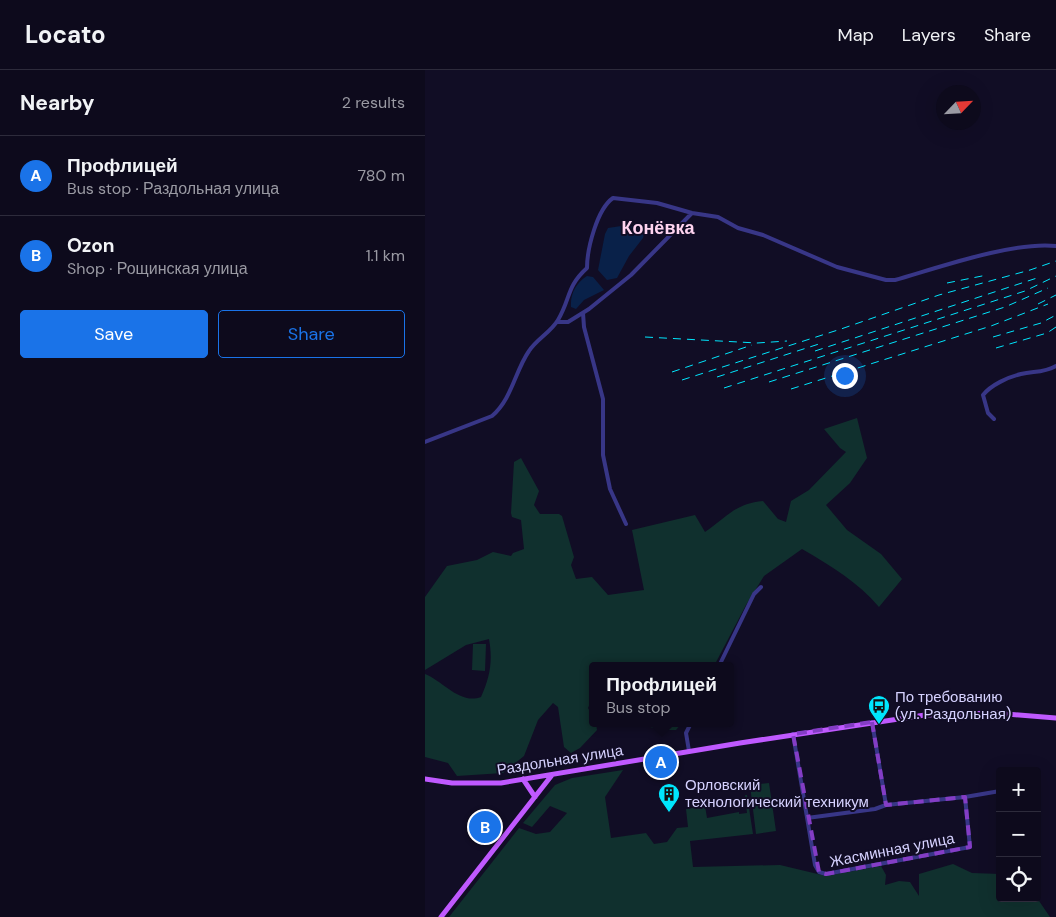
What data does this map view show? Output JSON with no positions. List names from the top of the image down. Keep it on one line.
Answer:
{"streets":{"main road":["Раздольная улица"],"street":["Жасминная улица"]},"districts":["Конёвка"],"places":{"bus stop":["По требованию (ул. Раздольная)"],"building":["Орловский технологический техникум"]},"north":"top right","page":{"header":"Locato","nav":["Map","Layers","Share"],"heading":["Nearby","2 results"],"list":[{"mark":"A","name":"Профлицей","note":"Bus stop · Раздольная улица","value":"780 m"},{"mark":"B","name":"Ozon","note":"Shop · Рощинская улица","value":"1.1 km"}],"buttons":["Save","Share"],"popup":["Профлицей","Bus stop"],"pins":["A","B"],"map_buttons":["+","−"]}}
